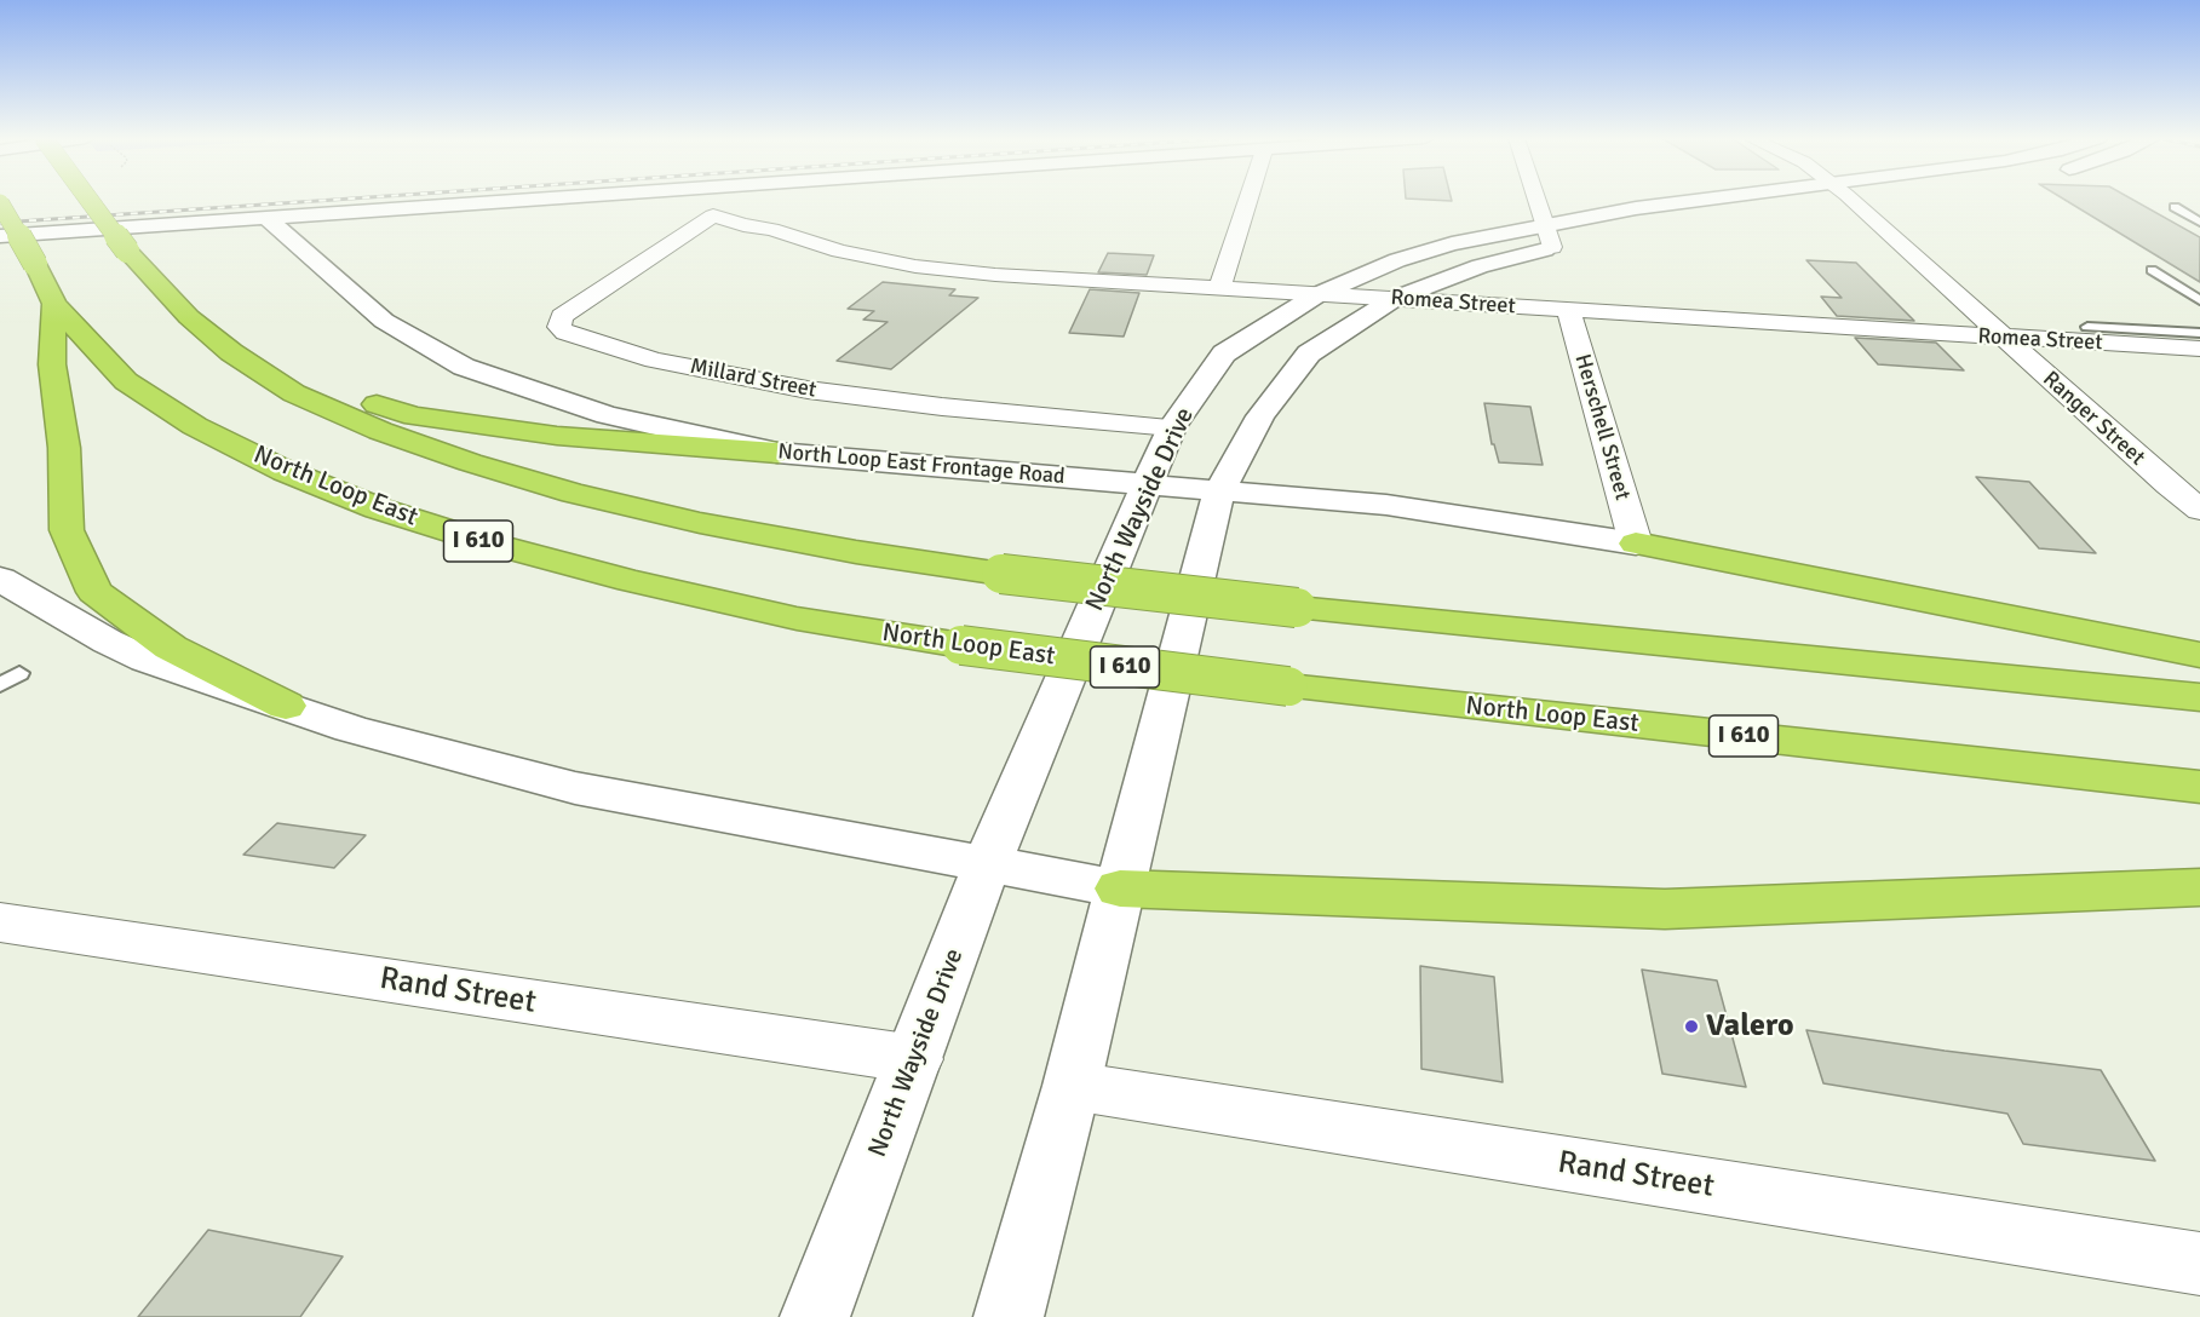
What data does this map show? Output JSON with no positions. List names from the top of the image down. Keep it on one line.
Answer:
{"streets":{"highway":["North Loop East","I 610"],"main road":["North Loop East Frontage Road","North Wayside Drive"],"street":["Romea Street","Millard Street","Ranger Street","Herschell Street","Rand Street"]},"crossings":[["Romea Street","Millard Street"],["Romea Street","Ranger Street"],["Romea Street","Herschell Street"],["Romea Street","North Wayside Drive"],["Millard Street","North Wayside Drive"],["Herschell Street","North Loop East Frontage Road"],["North Loop East Frontage Road","North Wayside Drive"],["North Wayside Drive","Rand Street"]],"places":["Valero"]}
